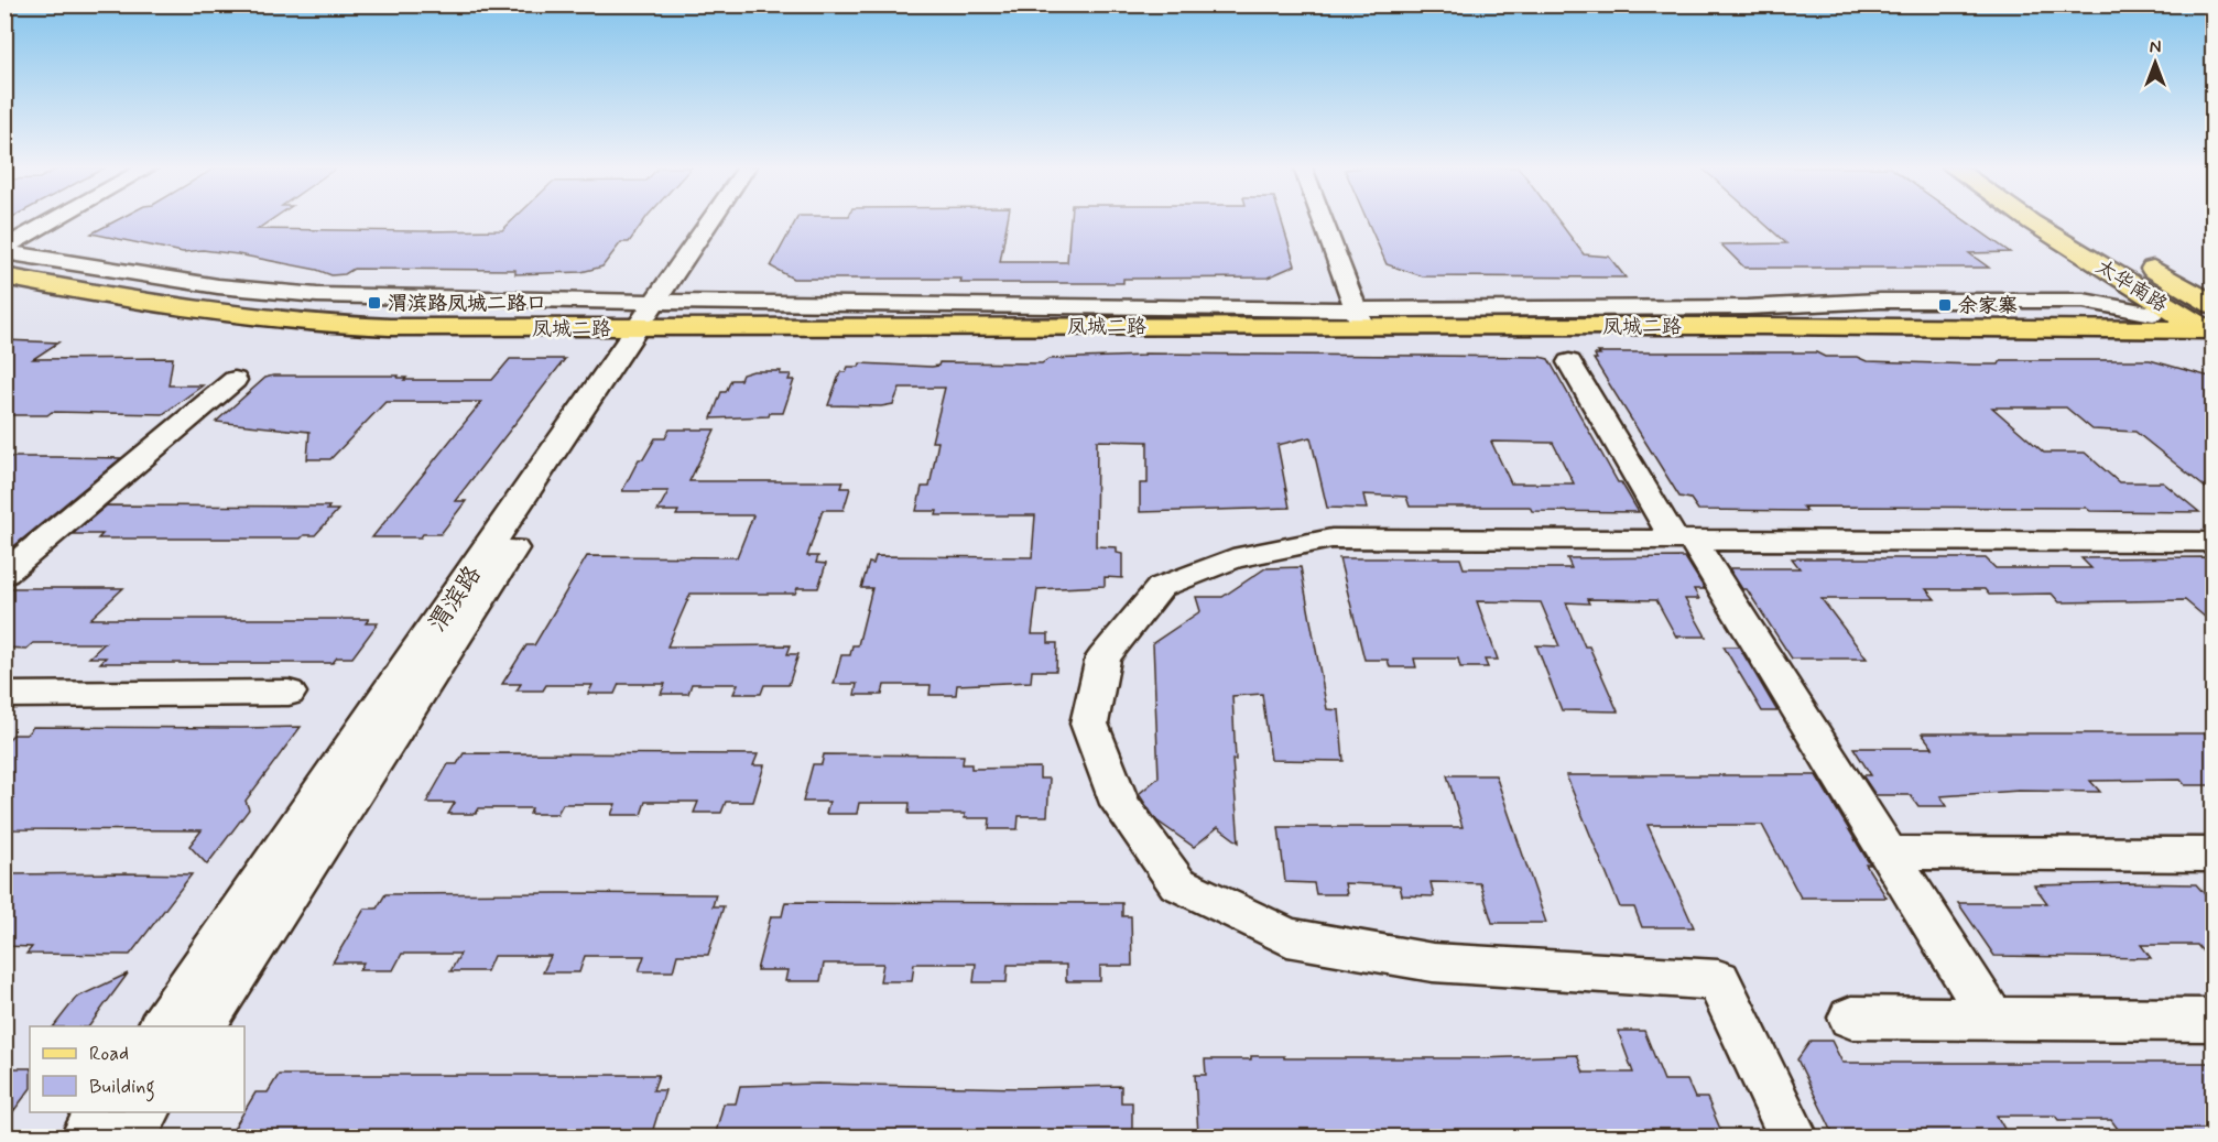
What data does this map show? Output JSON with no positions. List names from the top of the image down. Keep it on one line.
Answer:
{"streets":{"main road":["太华南路","凤城二路"],"street":["渭滨路"]},"crossings":[["太华南路","凤城二路"],["凤城二路","渭滨路"]],"places":{"transit":["渭滨路凤城二路口","余家寨"]},"legend":["Road","Building"],"north":"top"}
